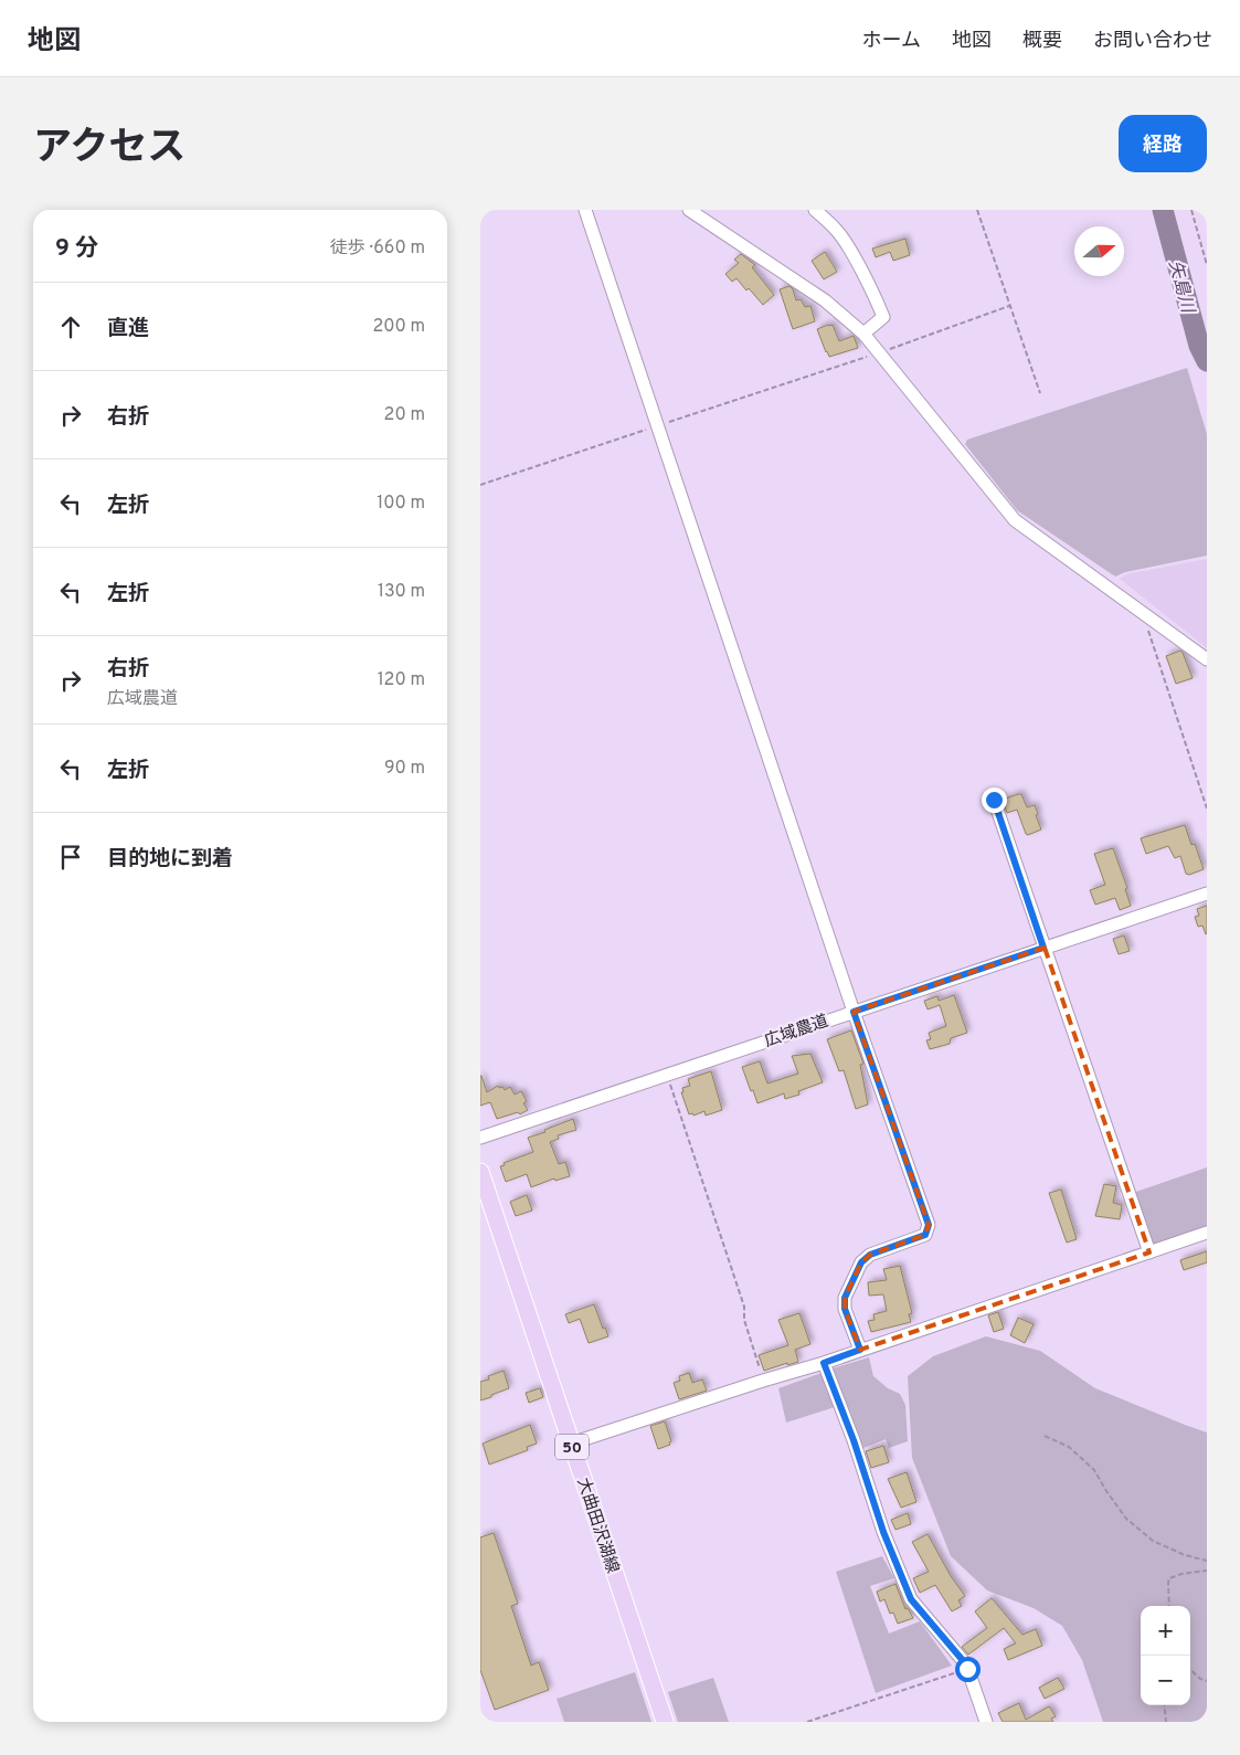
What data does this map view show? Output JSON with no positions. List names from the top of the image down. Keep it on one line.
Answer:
{"streets":{"main road":["50","大曲田沢湖線"],"street":["広域農道"]},"water":["矢島川"],"north":"right","page":{"header":"地図","nav":["ホーム","地図","概要","お問い合わせ"],"title":"アクセス","buttons":"経路","heading":["9 分","徒歩 · 660 m"],"list":[["直進","200 m"],["右折","20 m"],["左折","100 m"],["左折","130 m"],["右折","広域農道","120 m"],["左折","90 m"],"目的地に到着"],"map_buttons":["+","−"]}}
